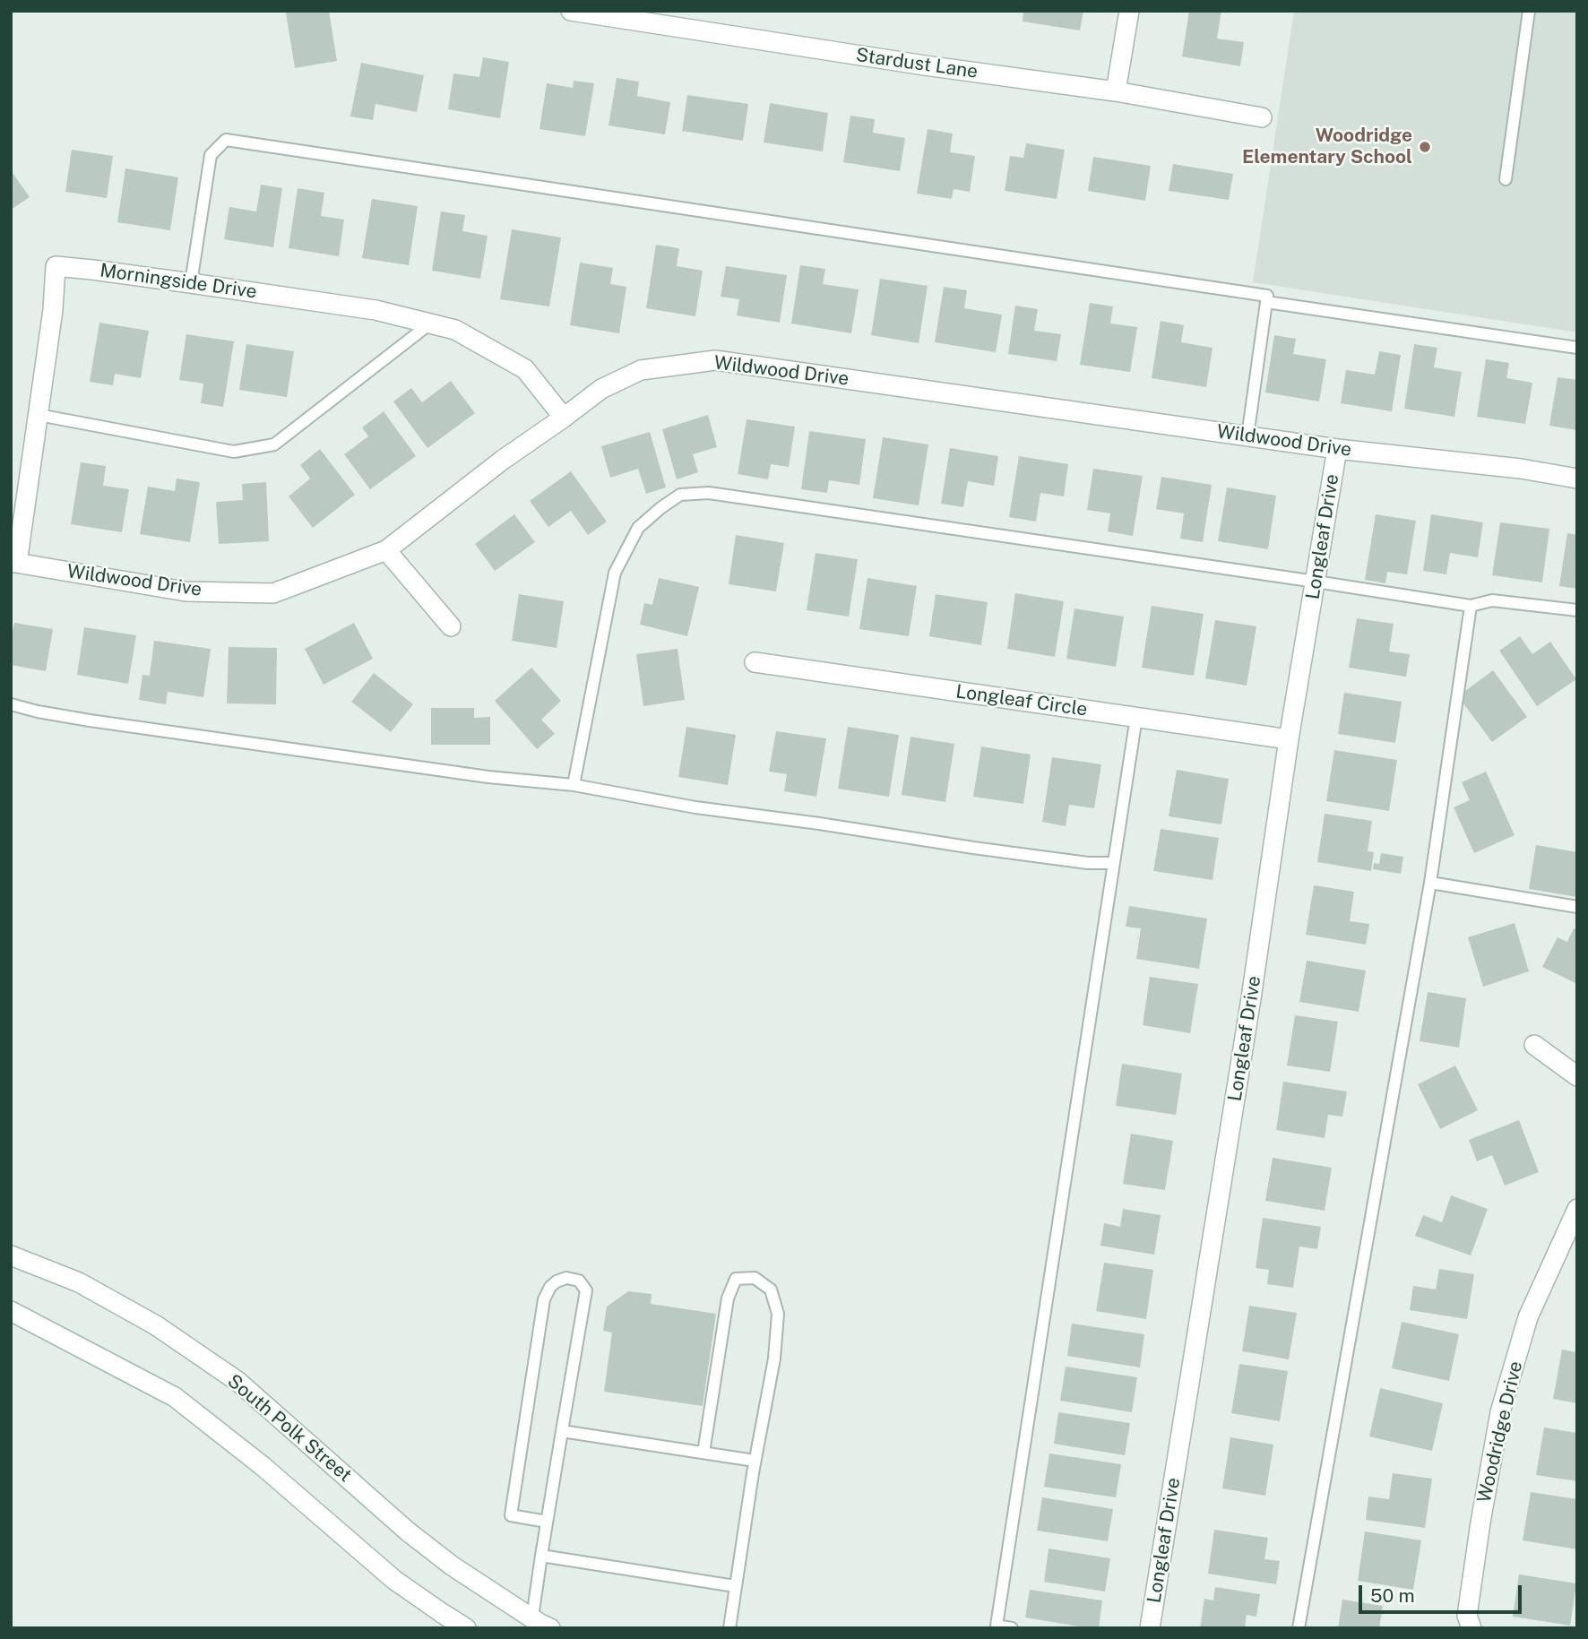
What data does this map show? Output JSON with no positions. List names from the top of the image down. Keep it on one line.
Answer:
{"streets":{"street":["Stardust Lane","Morningside Drive","Wildwood Drive","Longleaf Drive","Longleaf Circle","South Polk Street","Woodridge Drive"]},"crossings":[["Morningside Drive","Wildwood Drive"],["Wildwood Drive","Longleaf Drive"],["Longleaf Drive","Longleaf Circle"]],"places":["Woodridge Elementary School"],"scale_bar":"50 m"}
